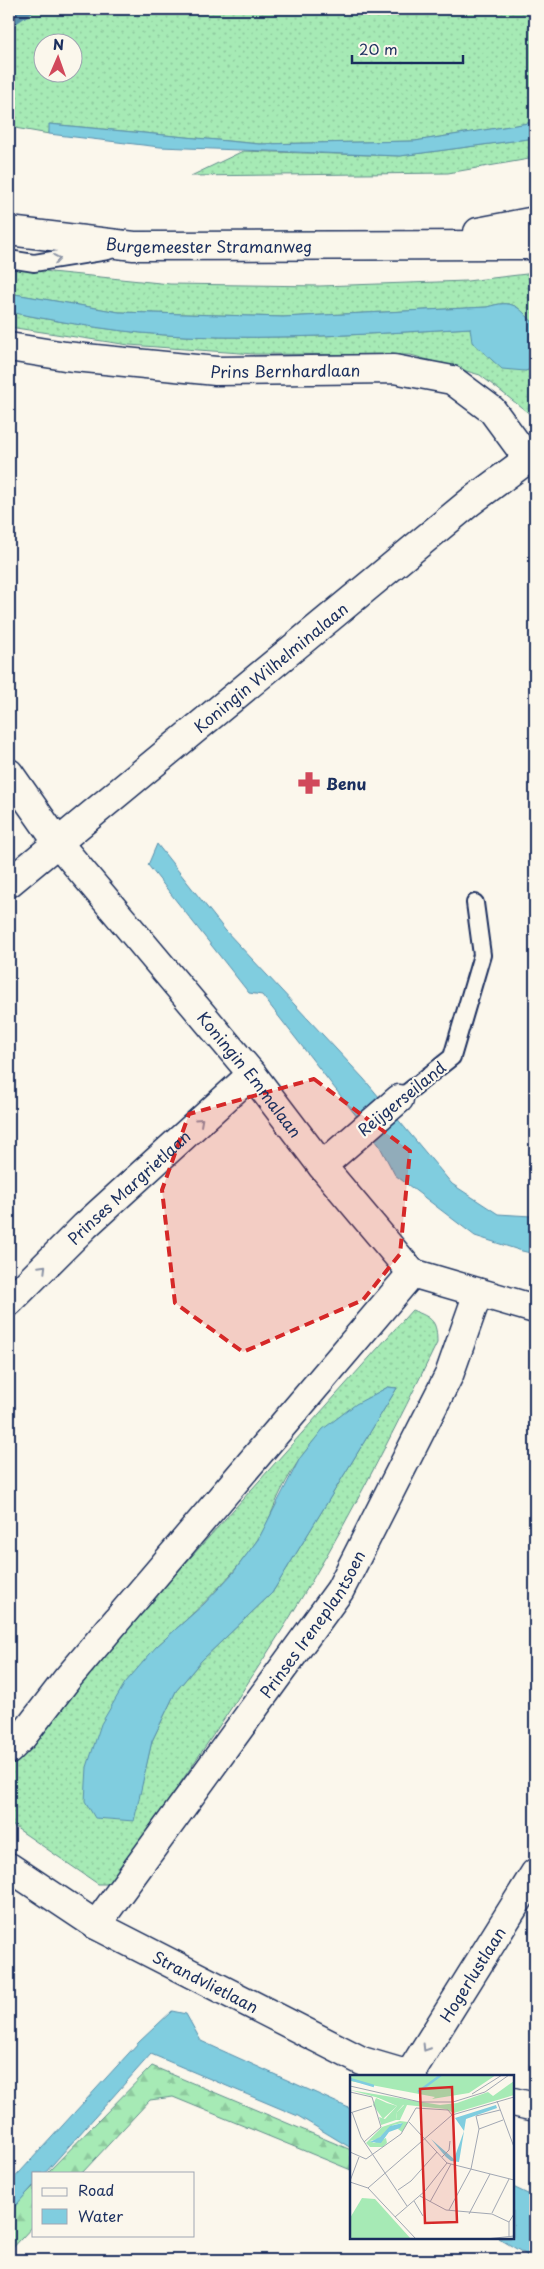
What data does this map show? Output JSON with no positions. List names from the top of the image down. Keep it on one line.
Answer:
{"streets":{"street":["Burgemeester Stramanweg","Prins Bernhardlaan","Koningin Wilhelminalaan","Koningin Emmalaan","Reijgerseiland","Prinses Margrietlaan","Prinses Ireneplantsoen","Hogerlustlaan","Strandvlietlaan"]},"crossings":[["Prins Bernhardlaan","Koningin Wilhelminalaan"],["Koningin Wilhelminalaan","Koningin Emmalaan"],["Koningin Emmalaan","Reijgerseiland"],["Koningin Emmalaan","Prinses Margrietlaan"],["Prinses Ireneplantsoen","Strandvlietlaan"]],"one_way":["Prinses Margrietlaan","Hogerlustlaan"],"places":{"pharmacy":["Benu"]},"legend":["Road","Water"],"scale_bar":"20 m","north":"top"}
